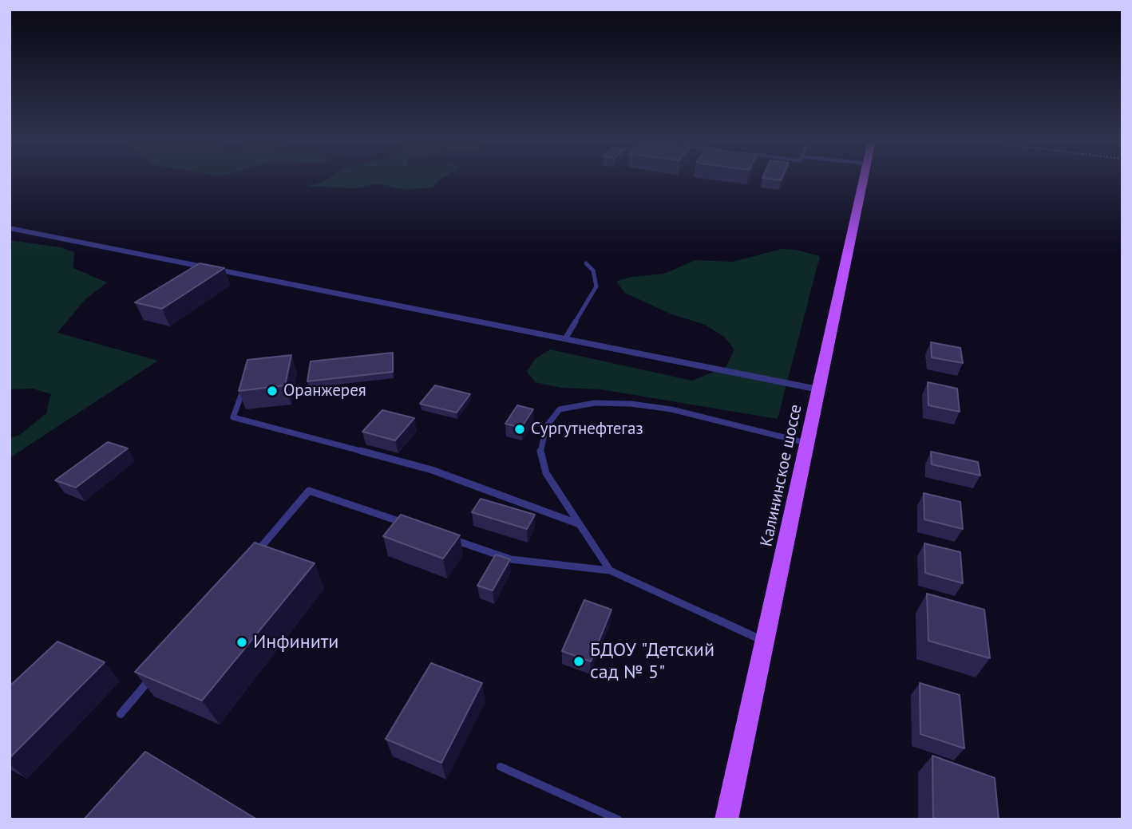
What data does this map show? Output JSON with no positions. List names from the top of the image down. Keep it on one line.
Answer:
{"streets":{"main road":["Калининское шоссе"]},"places":["Оранжерея","Сургутнефтегаз","Инфинити","БДОУ \"Детский сад № 5\""]}
